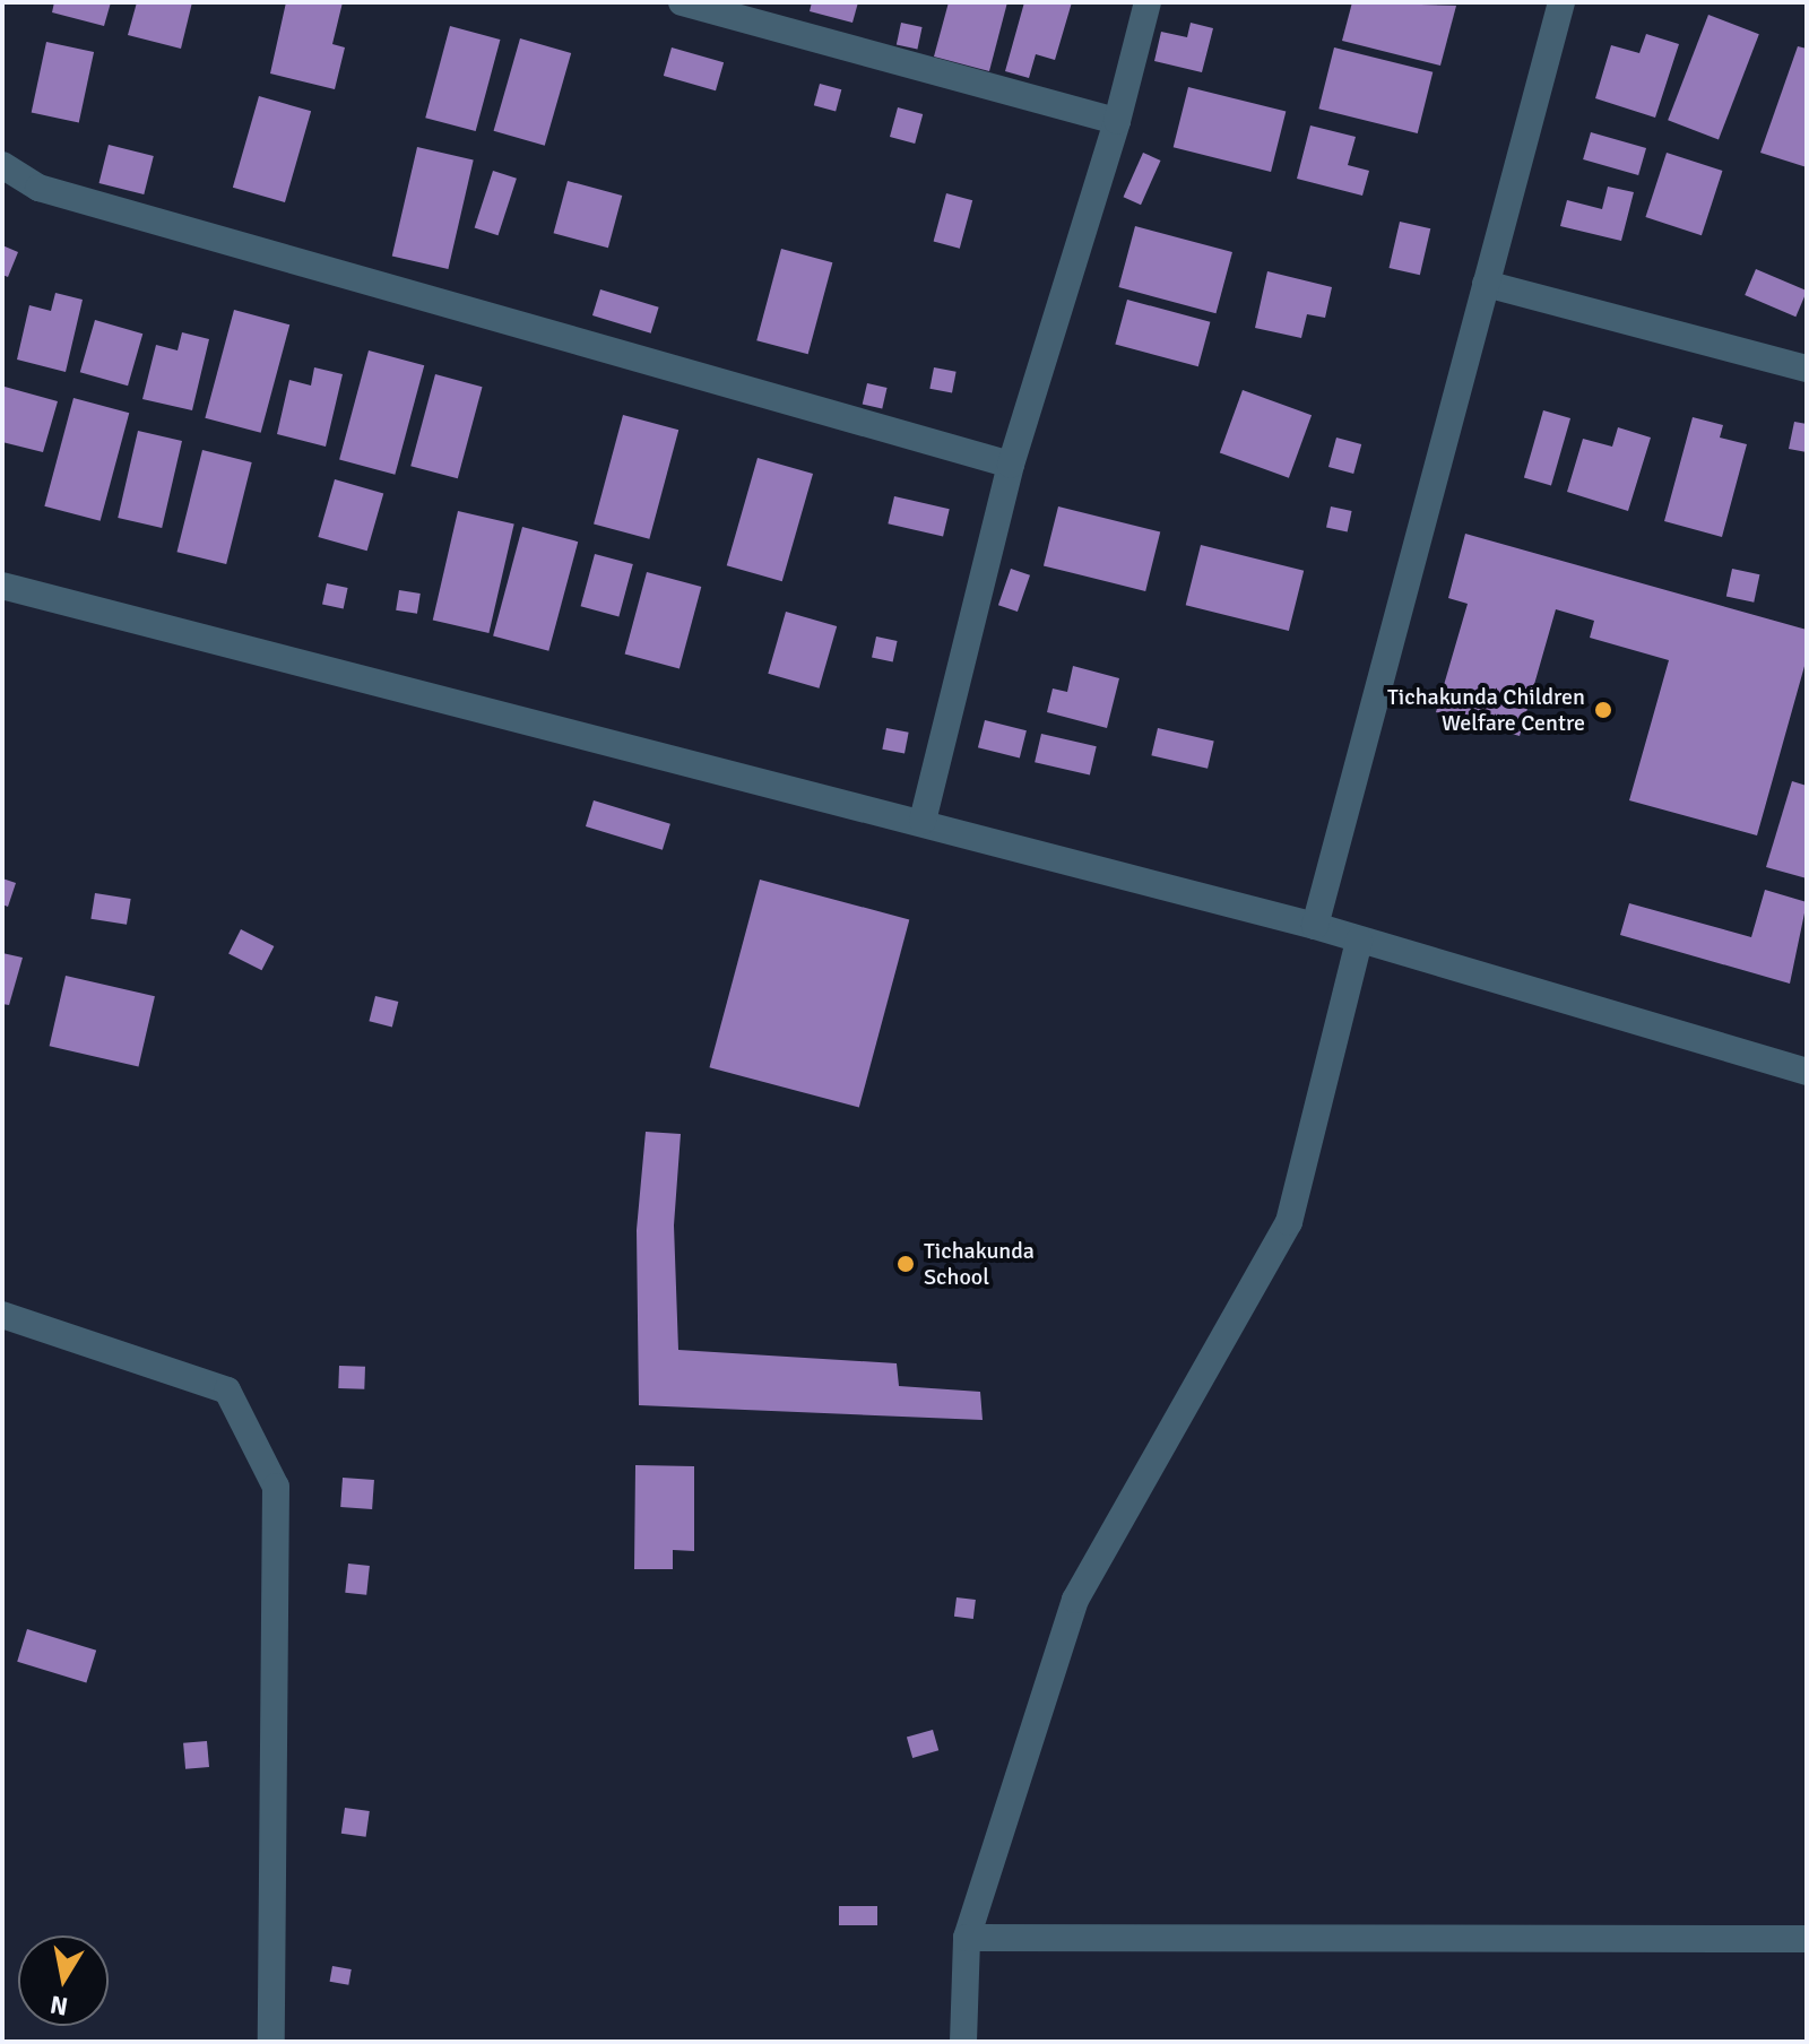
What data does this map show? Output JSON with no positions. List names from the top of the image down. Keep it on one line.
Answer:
{"places":["Tichakunda Children Welfare Centre","Tichakunda School"],"north":"bottom"}
